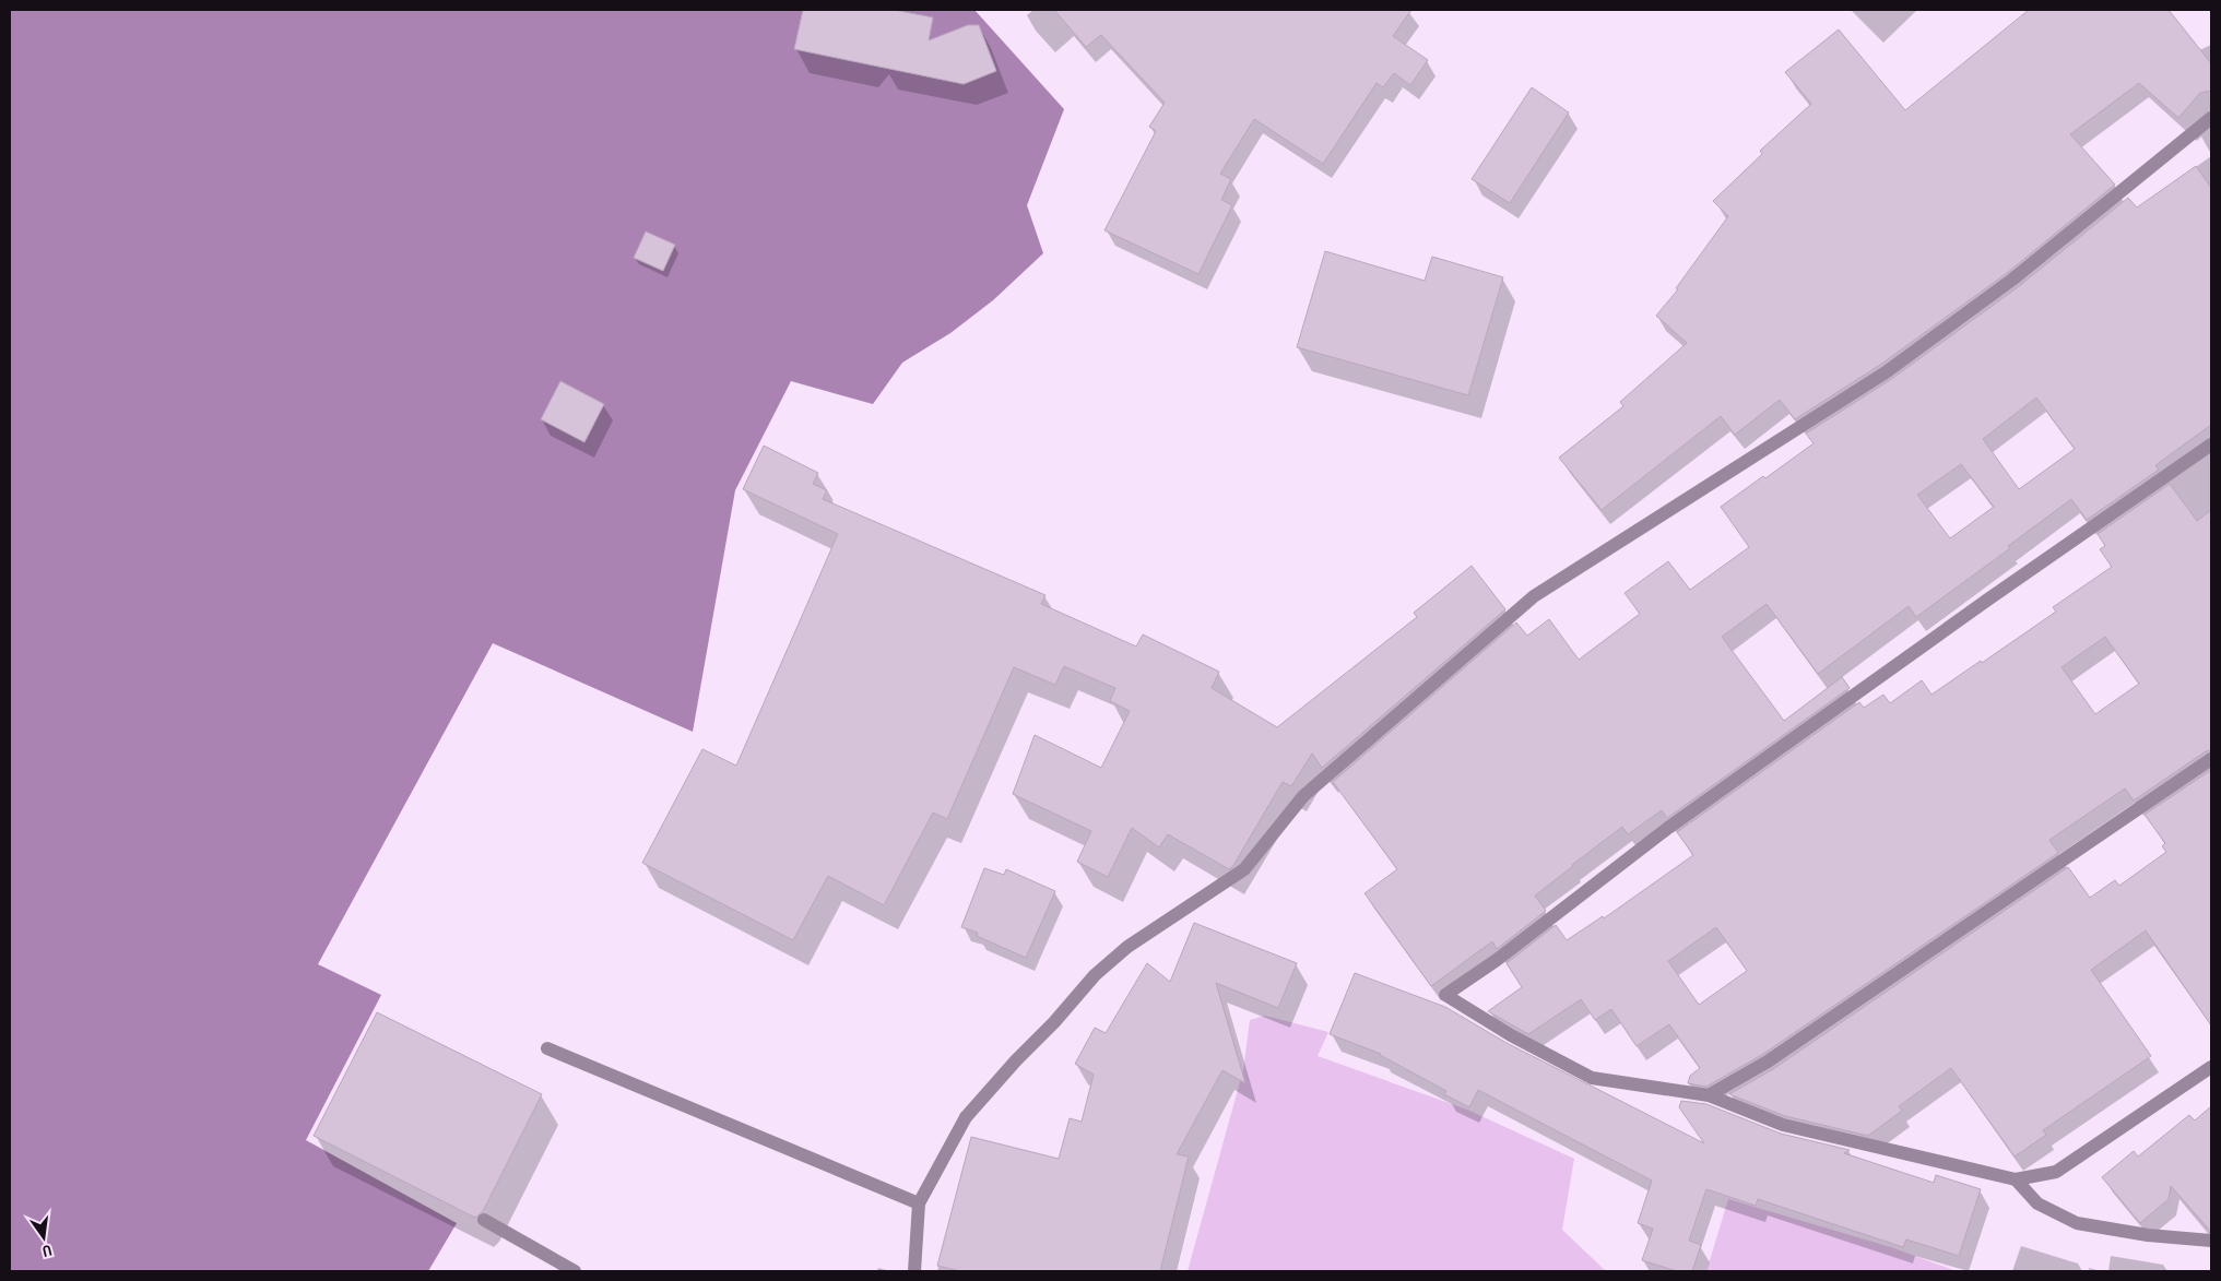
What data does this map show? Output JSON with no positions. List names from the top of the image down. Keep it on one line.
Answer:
{"north":"bottom"}
